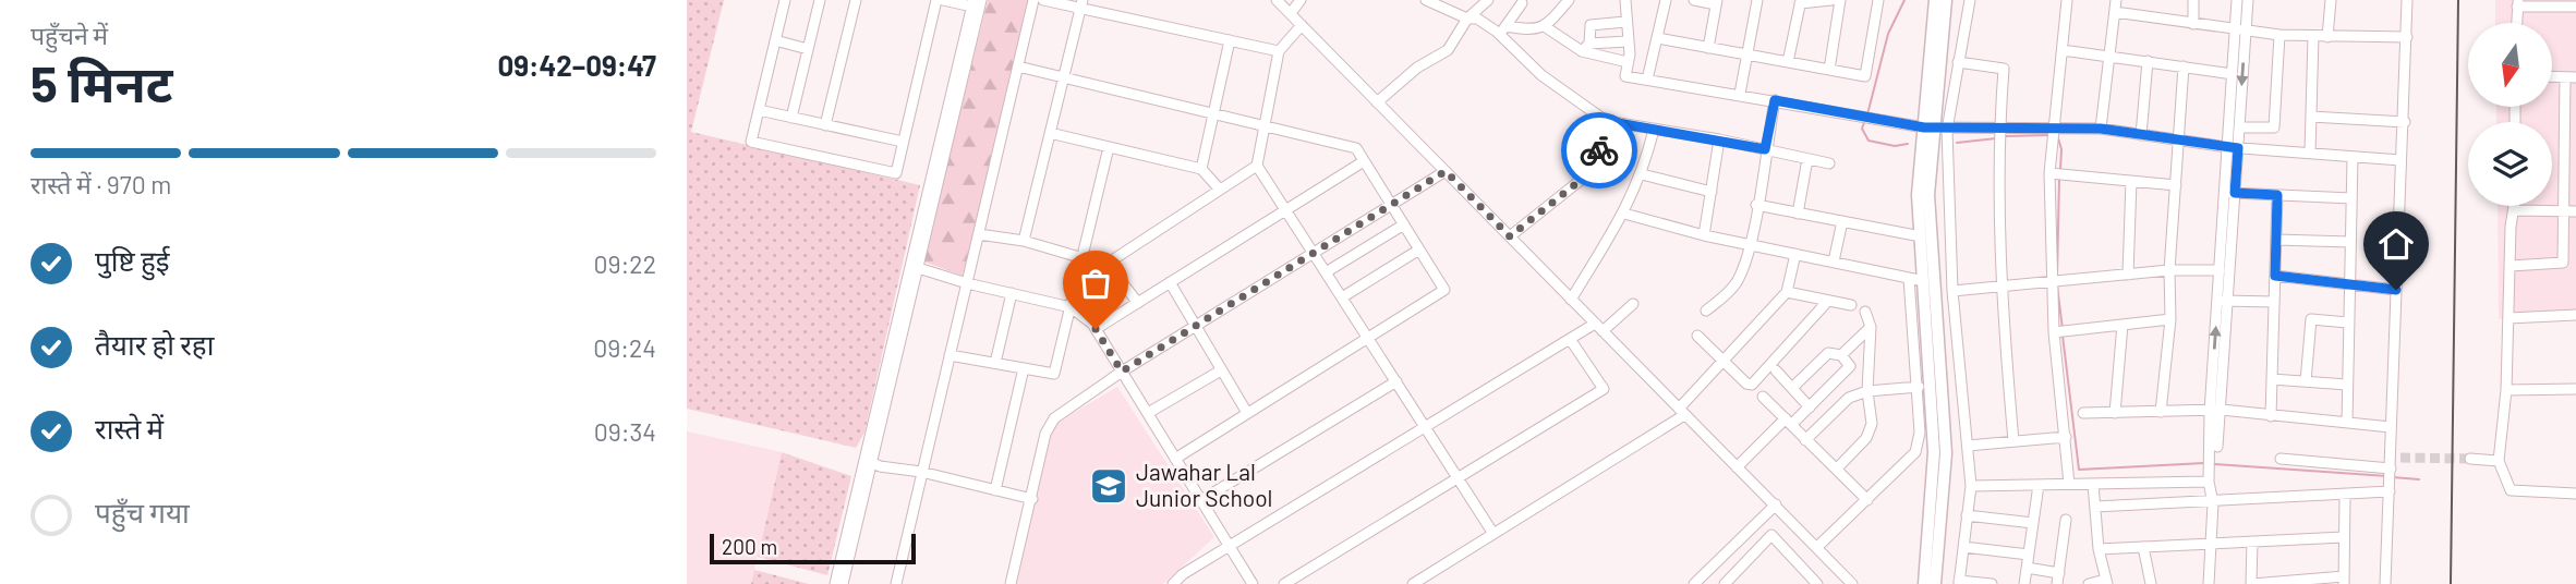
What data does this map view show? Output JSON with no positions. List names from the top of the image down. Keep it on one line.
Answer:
{"places":{"school or university":["Jawahar Lal Junior School"]},"scale_bar":"200 m","north":"bottom","page":{"heading":["5 मिनट","पहुँचने में","09:42–09:47"],"bar":"रास्ते में · 970 m","list":[["पुष्टि हुई","09:22"],["तैयार हो रहा","09:24"],["रास्ते में","09:34"],"पहुँच गया"],"scale":"200 m"}}
